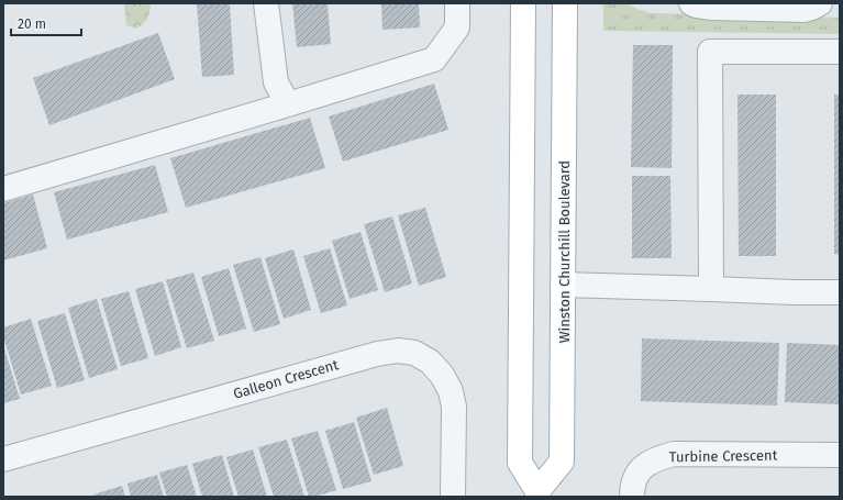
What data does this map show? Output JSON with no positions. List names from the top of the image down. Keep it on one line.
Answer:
{"streets":{"main road":["Winston Churchill Boulevard"],"street":["Galleon Crescent","Turbine Crescent"]},"scale_bar":"20 m"}
